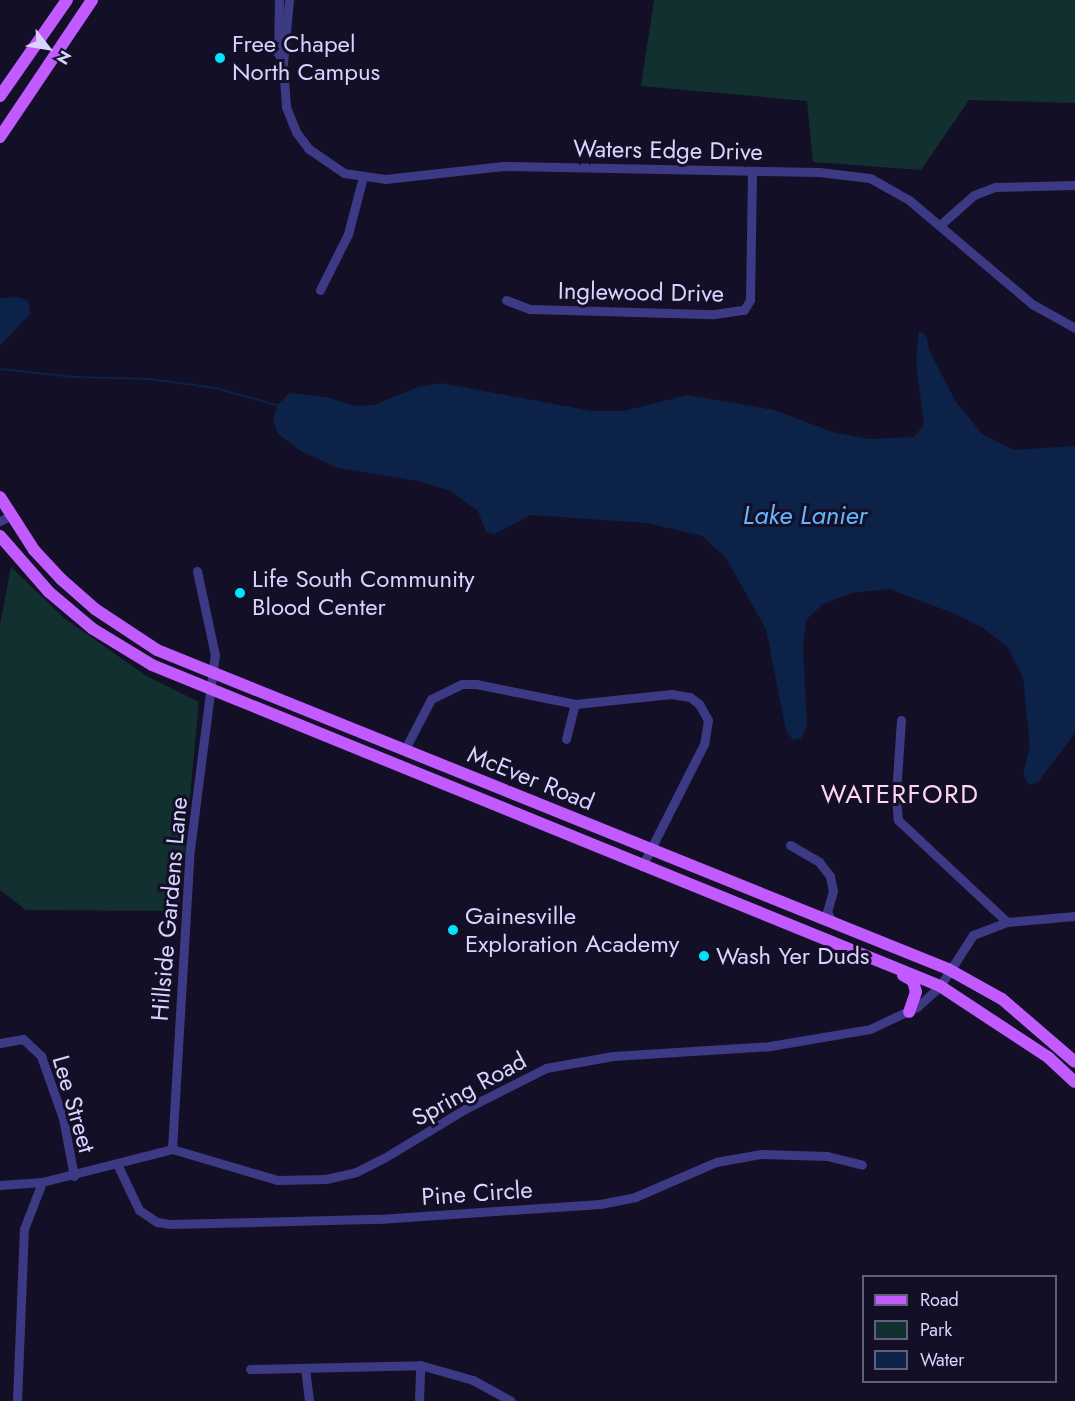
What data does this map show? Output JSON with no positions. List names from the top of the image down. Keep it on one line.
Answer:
{"streets":{"main road":["McEver Road"],"street":["Waters Edge Drive","Inglewood Drive","Hillside Gardens Lane","Spring Road","Lee Street","Pine Circle"]},"crossings":[["Waters Edge Drive","Inglewood Drive"],["McEver Road","Hillside Gardens Lane"],["McEver Road","Spring Road"],["Hillside Gardens Lane","Spring Road"]],"districts":["WATERFORD"],"water":["Lake Lanier"],"places":["Free Chapel North Campus","Life South Community Blood Center","Gainesville Exploration Academy","Wash Yer Duds"],"legend":["Road","Park","Water"],"north":"bottom right"}
